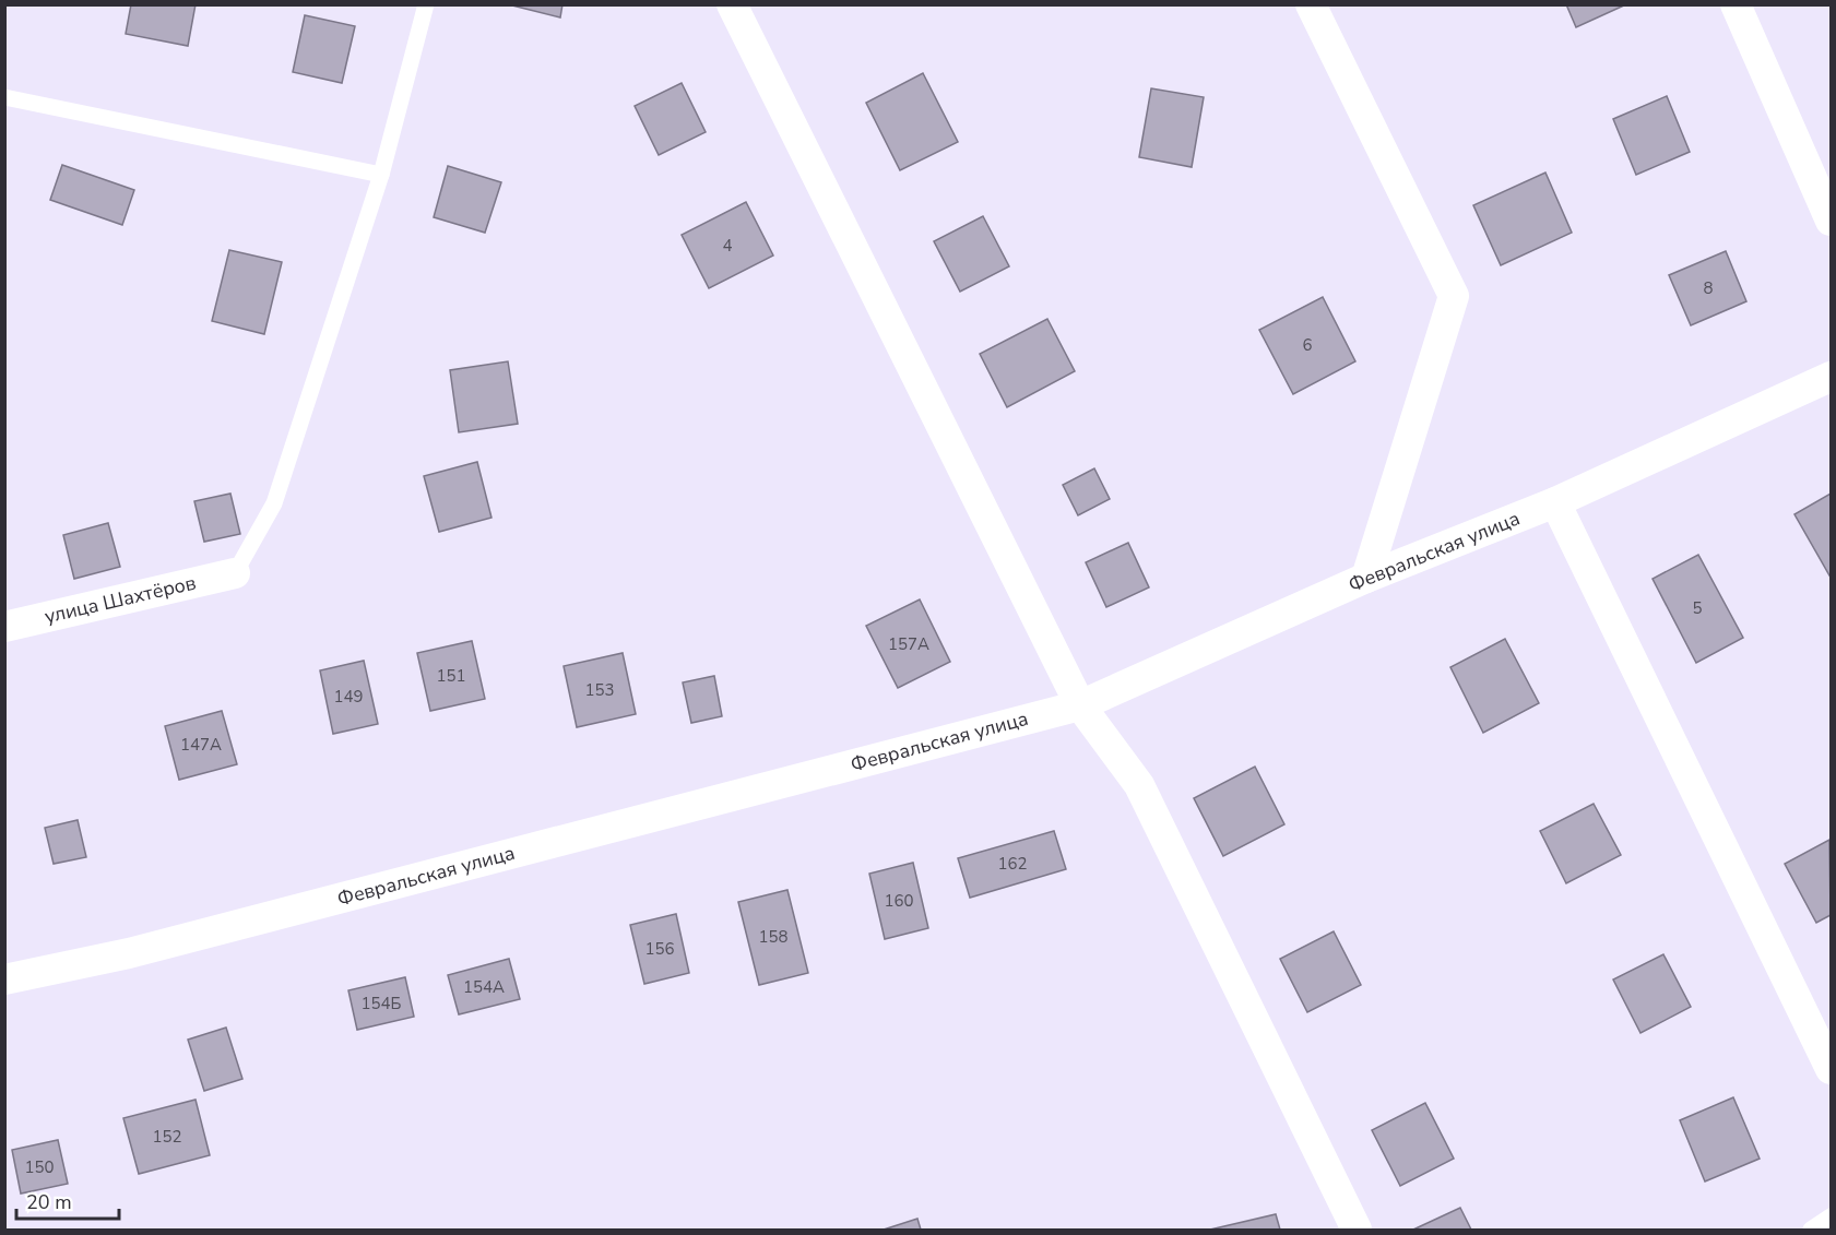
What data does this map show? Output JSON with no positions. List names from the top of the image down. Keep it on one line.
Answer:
{"streets":{"street":["Февральская улица","улица Шахтёров"]},"house_numbers":["4","8","6","5","157А","151","153","149","147А","162","160","158","156","154А","154Б","152","150"],"scale_bar":"20 m"}
